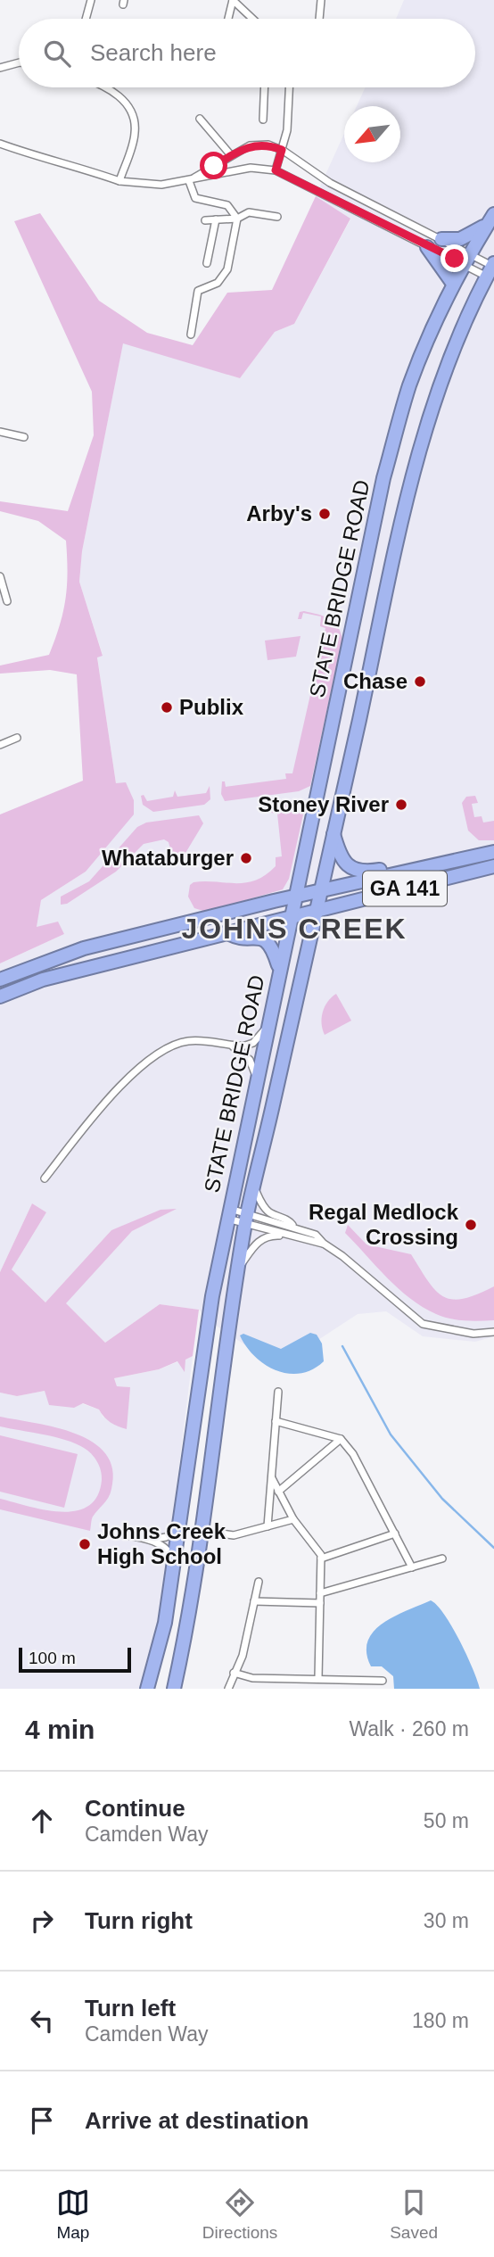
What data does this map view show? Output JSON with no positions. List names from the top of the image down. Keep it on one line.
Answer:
{"streets":{"highway":["STATE BRIDGE ROAD","GA 141"]},"crossings":[["STATE BRIDGE ROAD","GA 141"]],"districts":["JOHNS CREEK"],"places":["Arby's","Chase","Publix","Stoney River","Whataburger","Regal Medlock Crossing","Johns Creek High School"],"scale_bar":"100 m","north":"bottom left","page":{"search":"Search here","scale":"100 m","heading":["4 min","Walk · 260 m"],"list":[["Continue","Camden Way","50 m"],["Turn right","30 m"],["Turn left","Camden Way","180 m"],"Arrive at destination"],"nav":["Map","Directions","Saved"]}}
